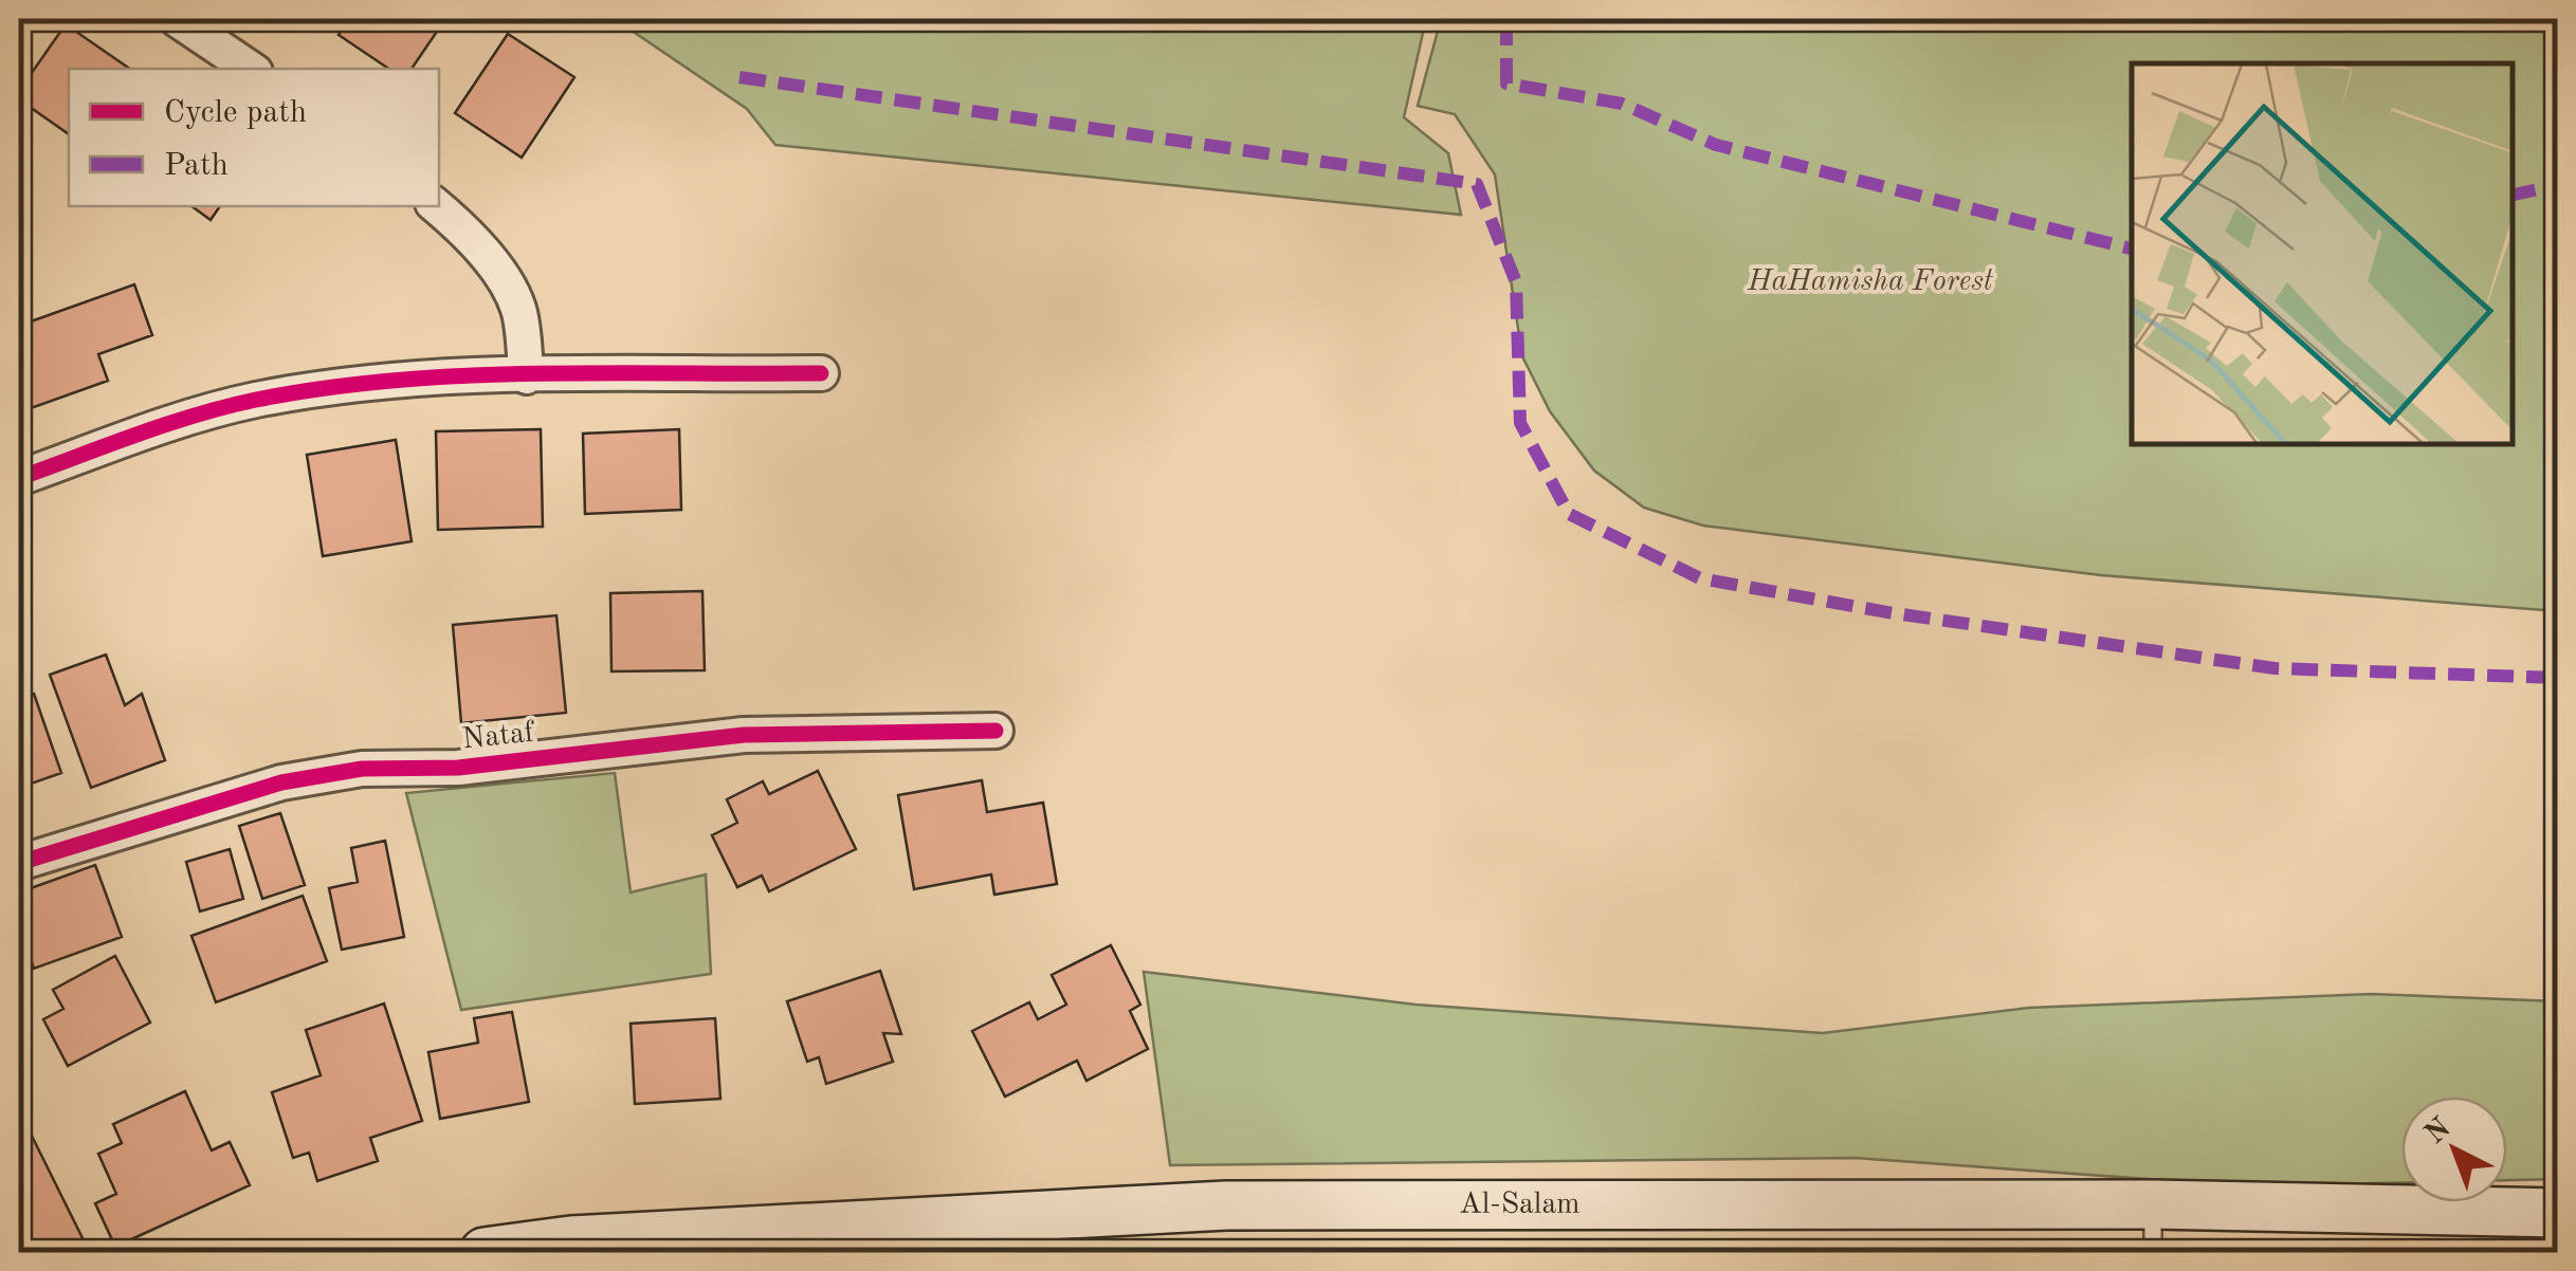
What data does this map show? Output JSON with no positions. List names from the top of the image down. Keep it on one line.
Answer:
{"streets":{"main road":["Al-Salam"],"street":["Nataf"]},"parks":["HaHamisha Forest"],"legend":["Cycle path","Path"],"north":"top left"}
